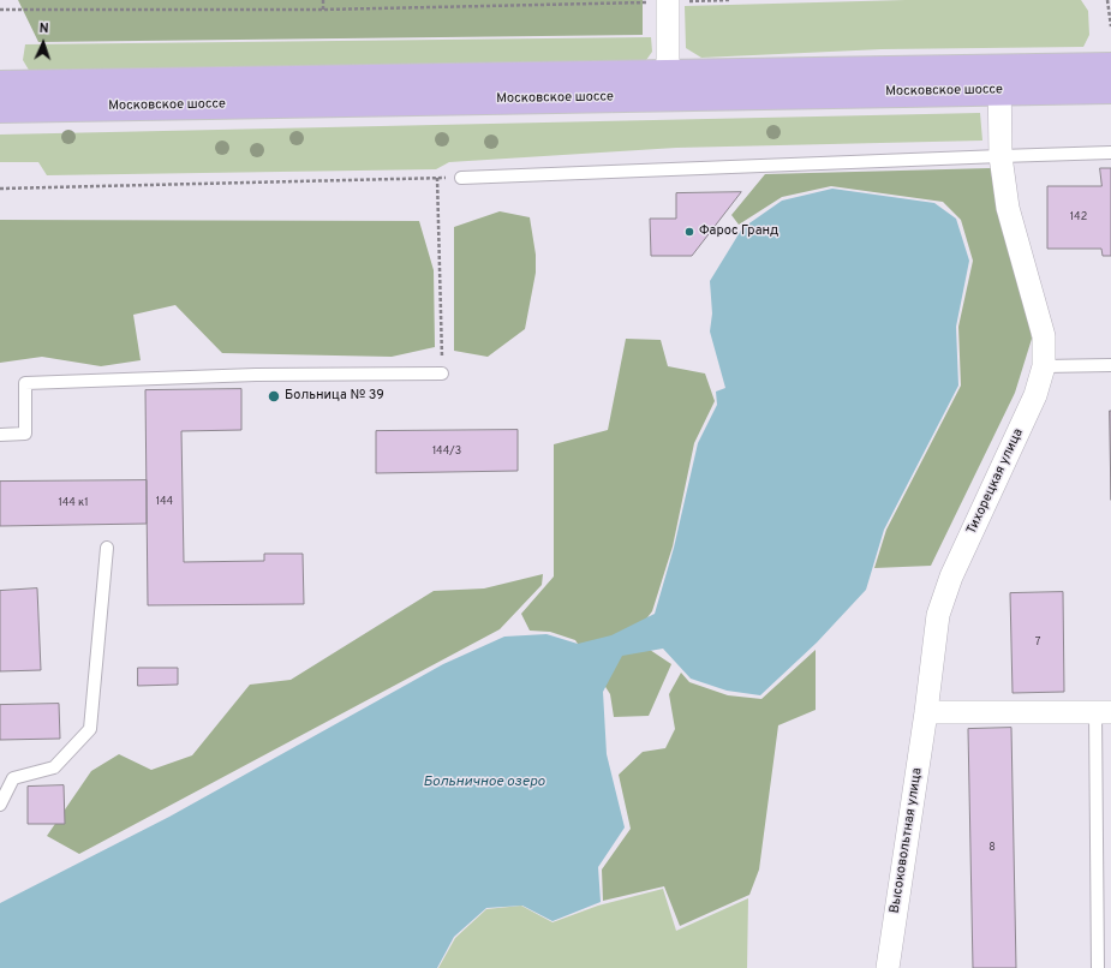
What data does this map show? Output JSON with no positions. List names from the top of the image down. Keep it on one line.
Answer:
{"streets":{"main road":["Московское шоссе"],"street":["Тихорецкая улица","Высоковольтная улица"]},"crossings":[["Московское шоссе","Тихорецкая улица"],["Тихорецкая улица","Высоковольтная улица"]],"water":["Больничное озеро"],"places":["Фарос Гранд","Больница № 39"],"house_numbers":["142","144/3","144","144 к1","7","8"],"north":"top"}
